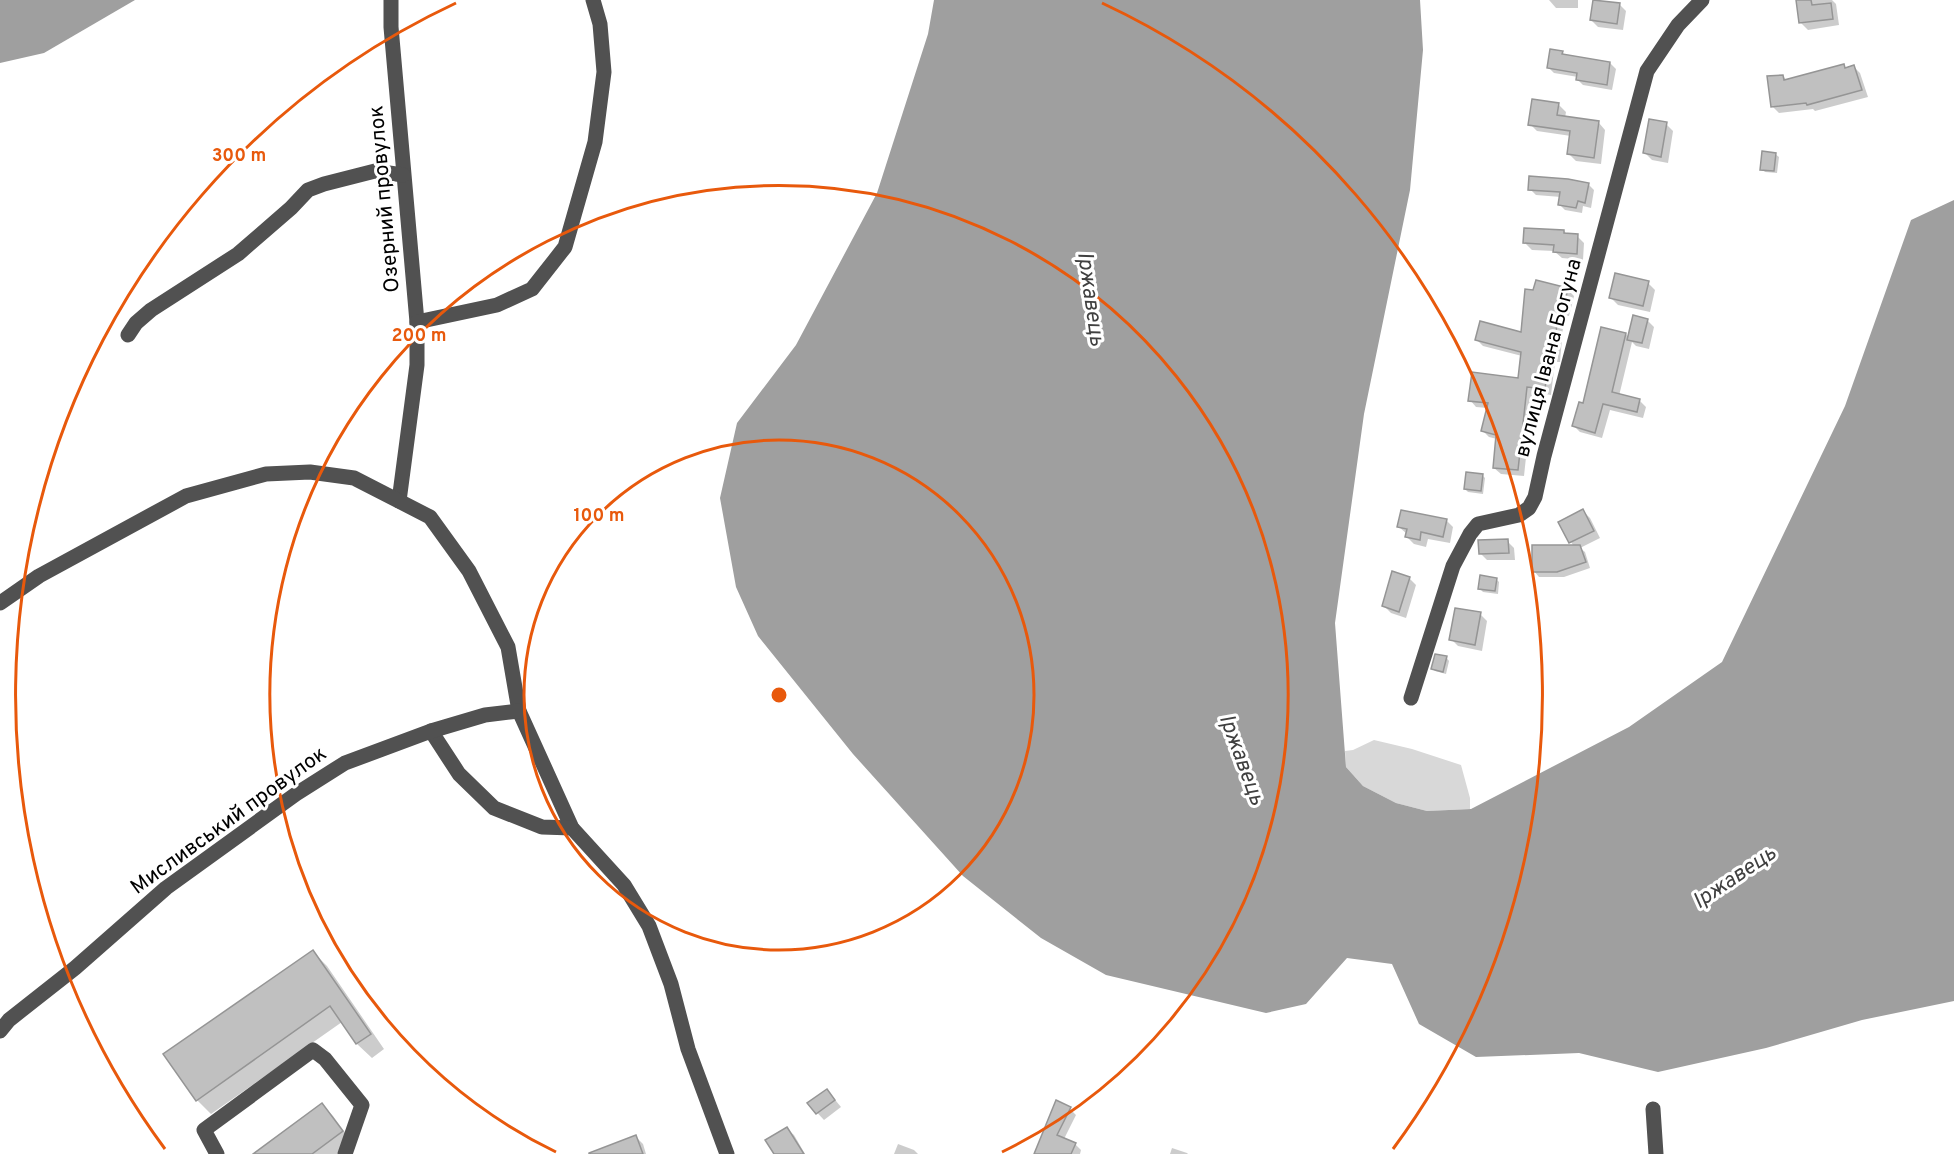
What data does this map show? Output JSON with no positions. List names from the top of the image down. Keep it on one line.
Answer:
{"streets":{"street":["Озерний провулок","вулиця Івана Богуна","Мисливський провулок"]},"water":["Іржавець"],"rings":["300 m","200 m","100 m"]}
